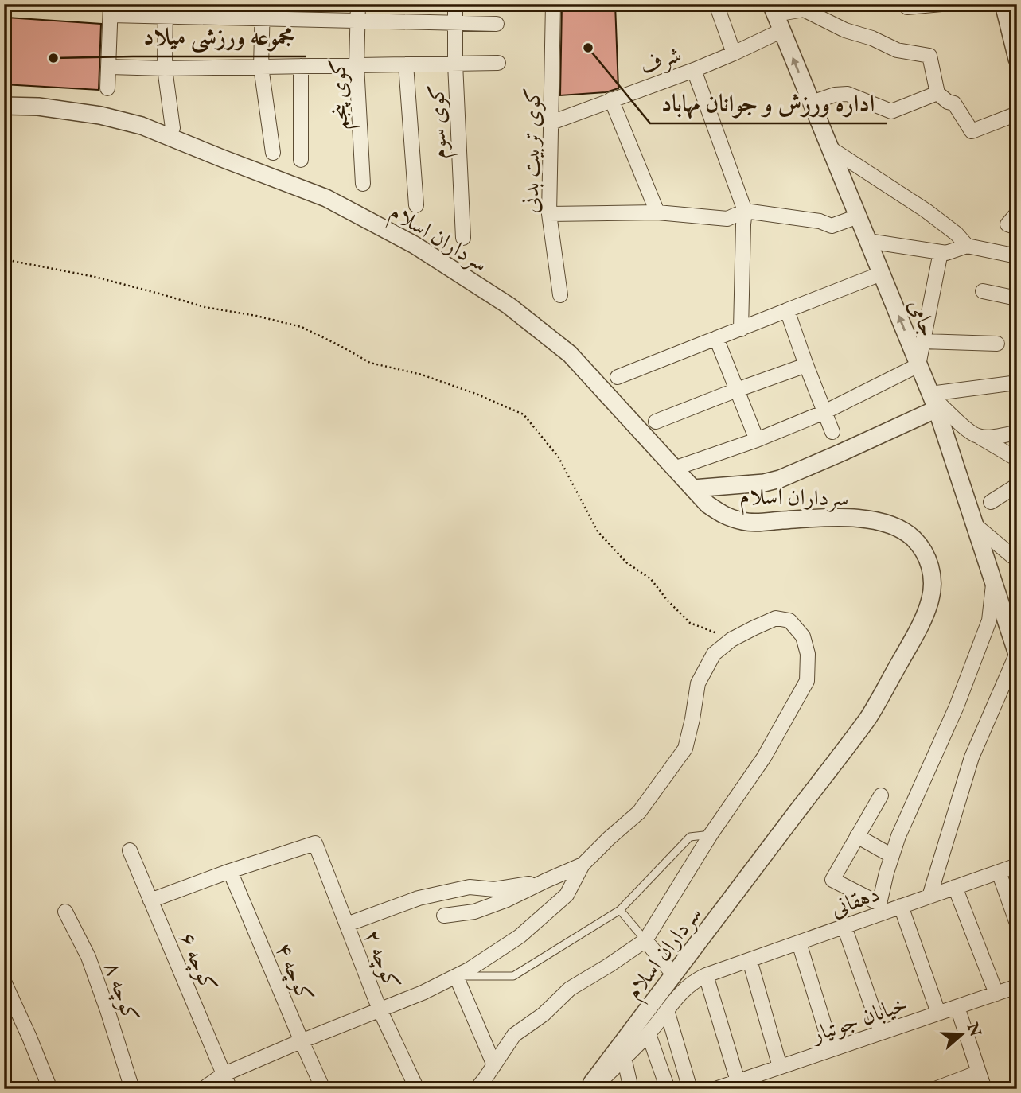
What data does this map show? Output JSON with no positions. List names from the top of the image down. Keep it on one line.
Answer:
{"streets":{"street":["شرف","کوی پنجم","کوی سوم","کوی تربیت بدنی","سرداران اسلام","جامی","دهقانی","کوچه ۲","کوچه ۶","کوچه ۴","کوچه ۸","خیابان جوتیار"]},"crossings":[["شرف","کوی تربیت بدنی"],["شرف","جامی"],["کوچه ۲","کوچه ۴"]],"places":["اداره ورزش و جوانان مهاباد","مجموعه ورزشی میلاد"],"north":"right"}
